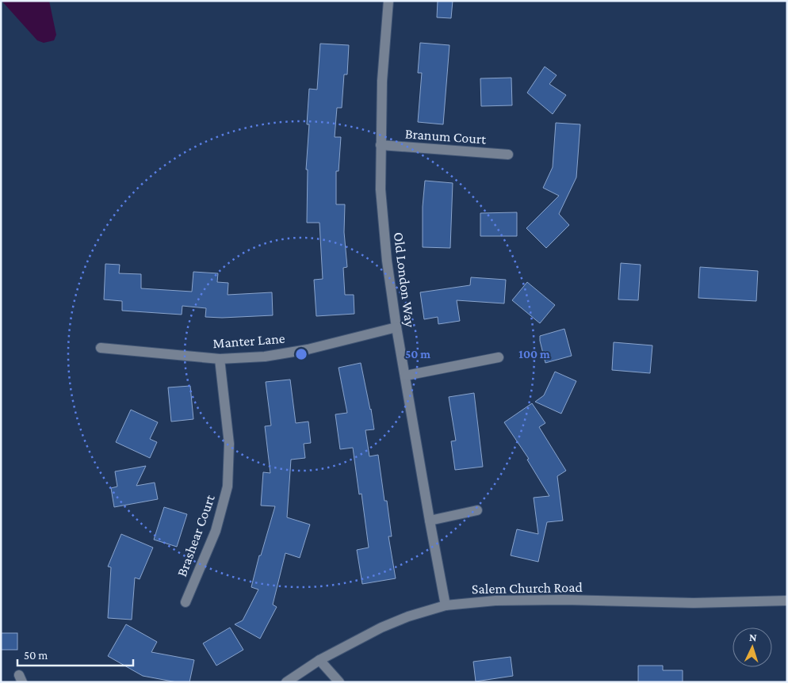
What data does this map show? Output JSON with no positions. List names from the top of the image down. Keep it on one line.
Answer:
{"streets":{"street":["Branum Court","Old London Way","Manter Lane","Brashear Court","Salem Church Road"]},"crossings":[["Branum Court","Old London Way"],["Old London Way","Manter Lane"],["Old London Way","Salem Church Road"],["Manter Lane","Brashear Court"]],"scale_bar":"50 m","north":"top","rings":["50 m","100 m"]}
